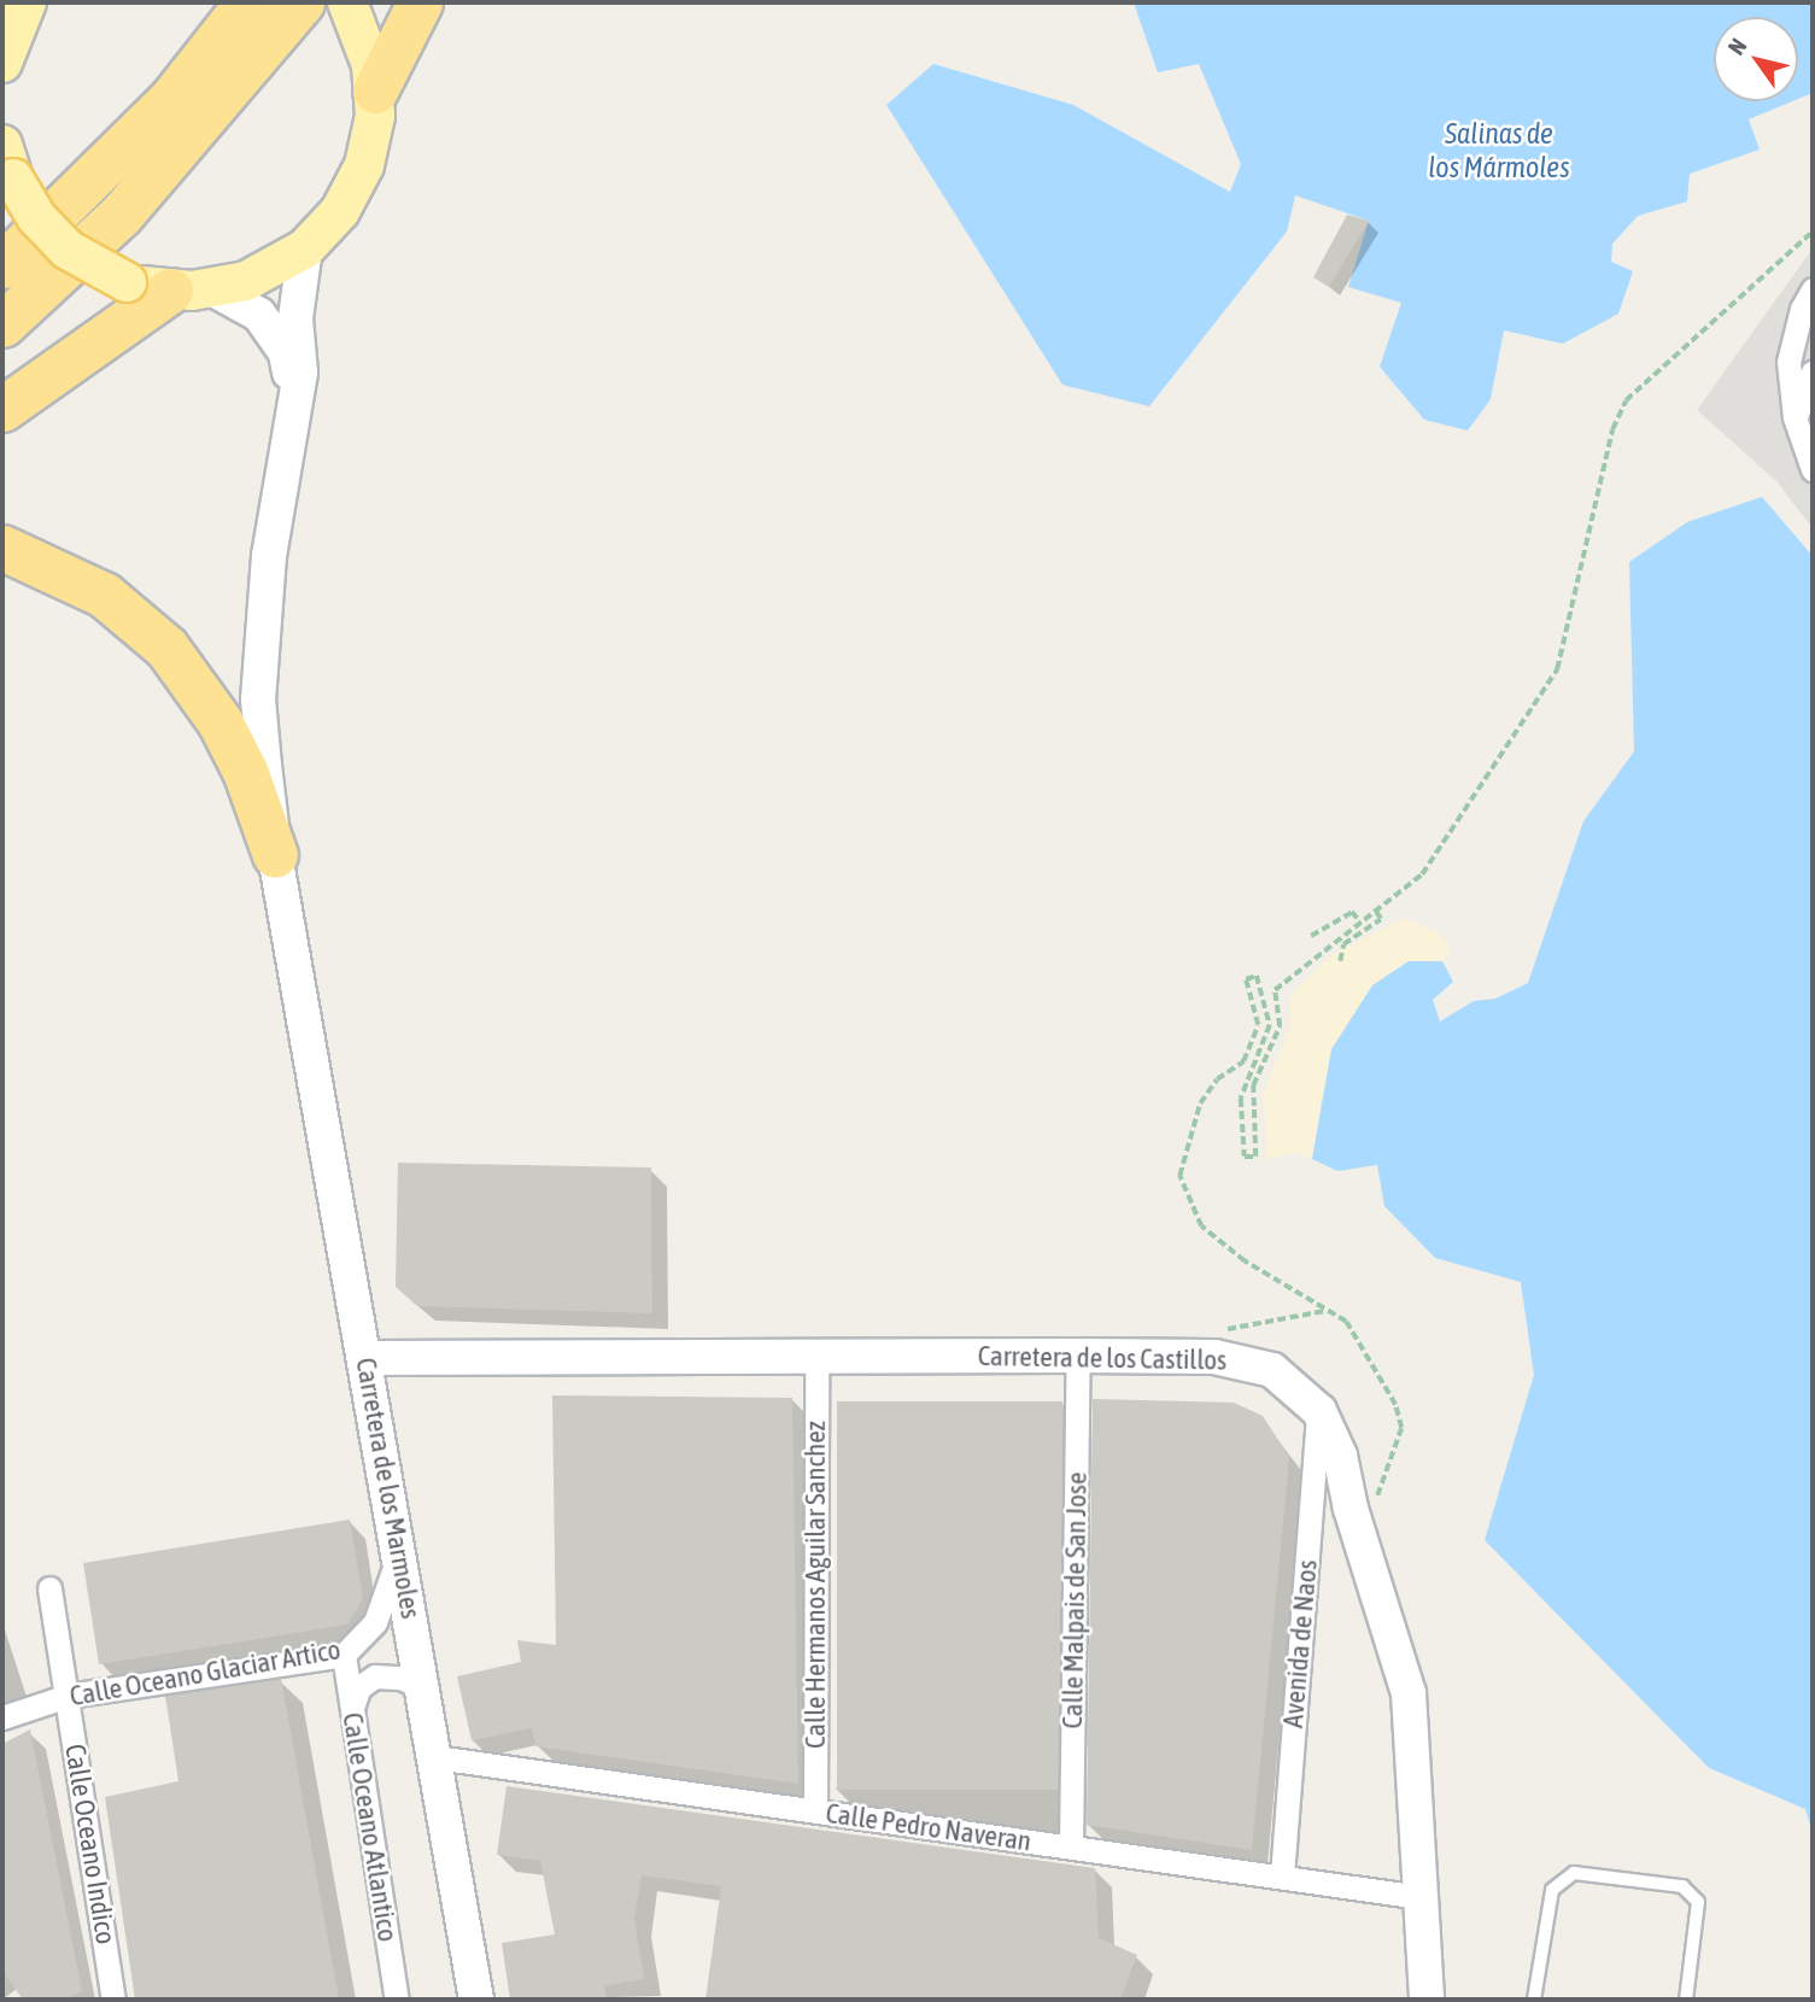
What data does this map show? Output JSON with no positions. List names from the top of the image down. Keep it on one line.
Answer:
{"streets":{"main road":["Carretera de los Castillos","Carretera de los Marmoles"],"street":["Calle Hermanos Aguilar Sanchez","Calle Malpais de San Jose","Avenida de Naos","Calle Oceano Glaciar Artico","Calle Oceano Atlantico","Calle Pedro Naveran","Calle Oceano Indico"]},"crossings":[["Carretera de los Castillos","Carretera de los Marmoles"],["Carretera de los Castillos","Calle Hermanos Aguilar Sanchez"],["Carretera de los Castillos","Calle Malpais de San Jose"],["Carretera de los Castillos","Avenida de Naos"],["Carretera de los Castillos","Calle Pedro Naveran"],["Carretera de los Marmoles","Calle Oceano Glaciar Artico"],["Carretera de los Marmoles","Calle Pedro Naveran"],["Calle Hermanos Aguilar Sanchez","Calle Pedro Naveran"],["Calle Malpais de San Jose","Calle Pedro Naveran"],["Avenida de Naos","Calle Pedro Naveran"],["Calle Oceano Glaciar Artico","Calle Oceano Atlantico"],["Calle Oceano Glaciar Artico","Calle Oceano Indico"]],"water":["Salinas de los Mármoles"],"north":"top left"}
